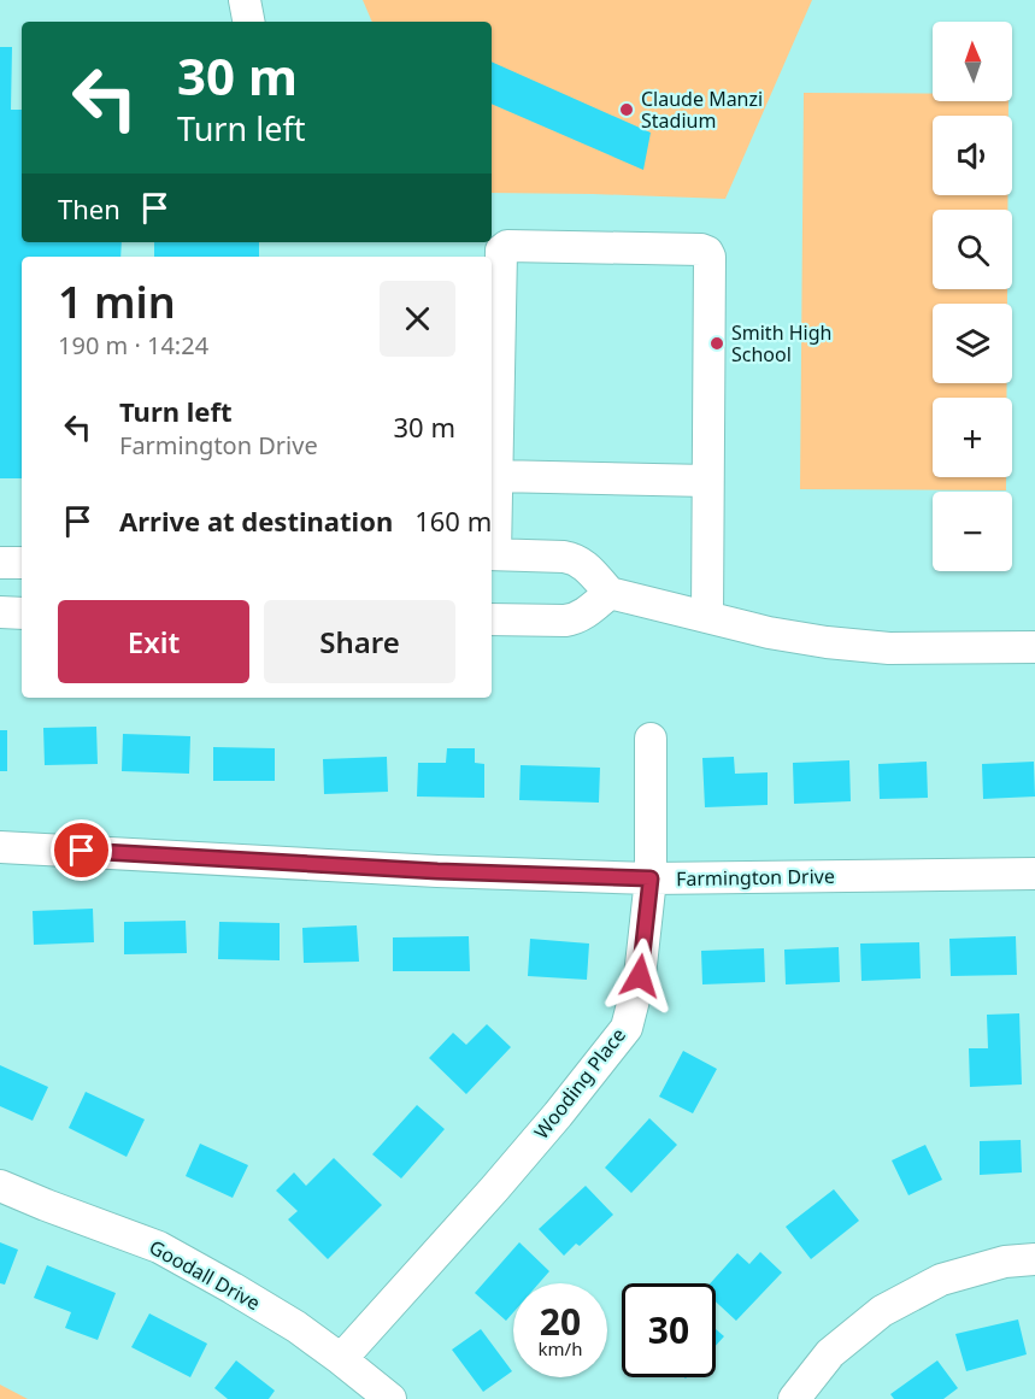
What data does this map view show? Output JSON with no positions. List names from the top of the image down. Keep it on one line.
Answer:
{"streets":{"street":["Farmington Drive","Wooding Place","Goodall Drive"]},"crossings":[["Farmington Drive","Wooding Place"],["Wooding Place","Goodall Drive"]],"places":["Claude Manzi Stadium","Smith High School"],"north":"top","page":{"map_buttons":["+","−"],"turn":["30 m","Turn left"],"then":"Then","heading":["1 min","190 m · 14:24"],"list":[{"name":"Turn left","note":"Farmington Drive","value":"30 m"},{"name":"Arrive at destination","value":"160 m"}],"buttons":["Exit","Share"],"speed":"20 km/h","limit":"30"}}
